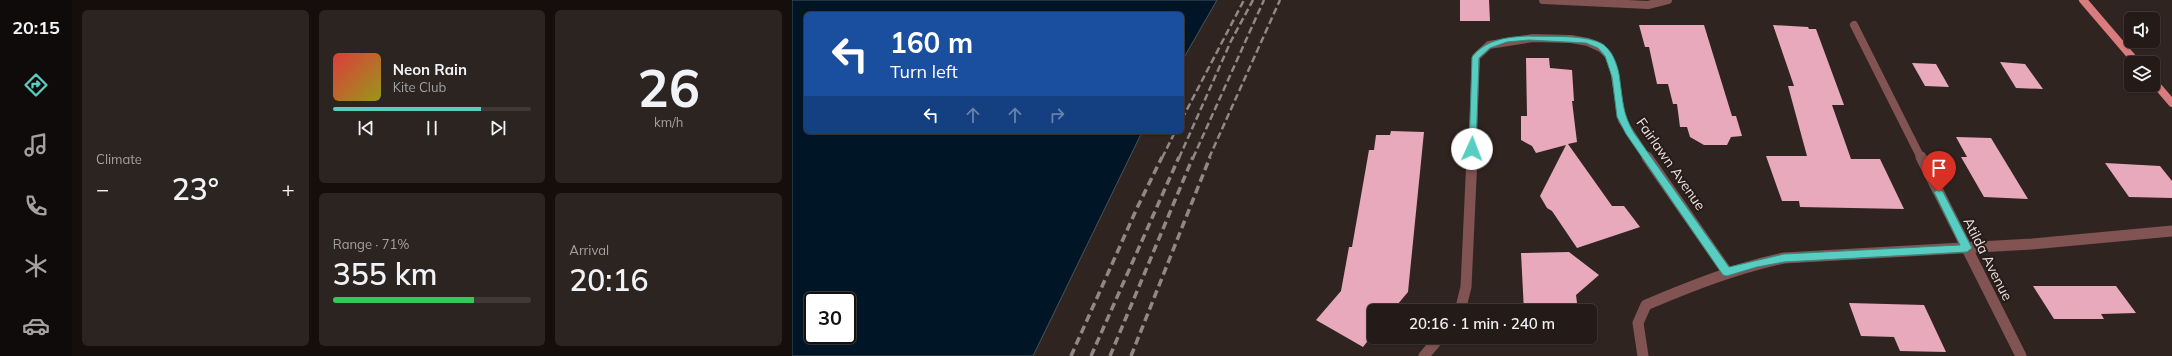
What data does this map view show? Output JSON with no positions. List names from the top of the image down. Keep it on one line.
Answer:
{"streets":{"street":["Fairlawn Avenue","Atilda Avenue"]},"page":{"tabs":"20:15","tile":["Climate",["26","km/h"],["Range · 71%","355 km"],["Arrival","20:16"]],"turn":["160 m","Turn left"],"song":["Neon Rain","Kite Club"],"heat":["−","23°","+"],"limit":"30","trip":"20:16 · 1 min · 240 m"}}
